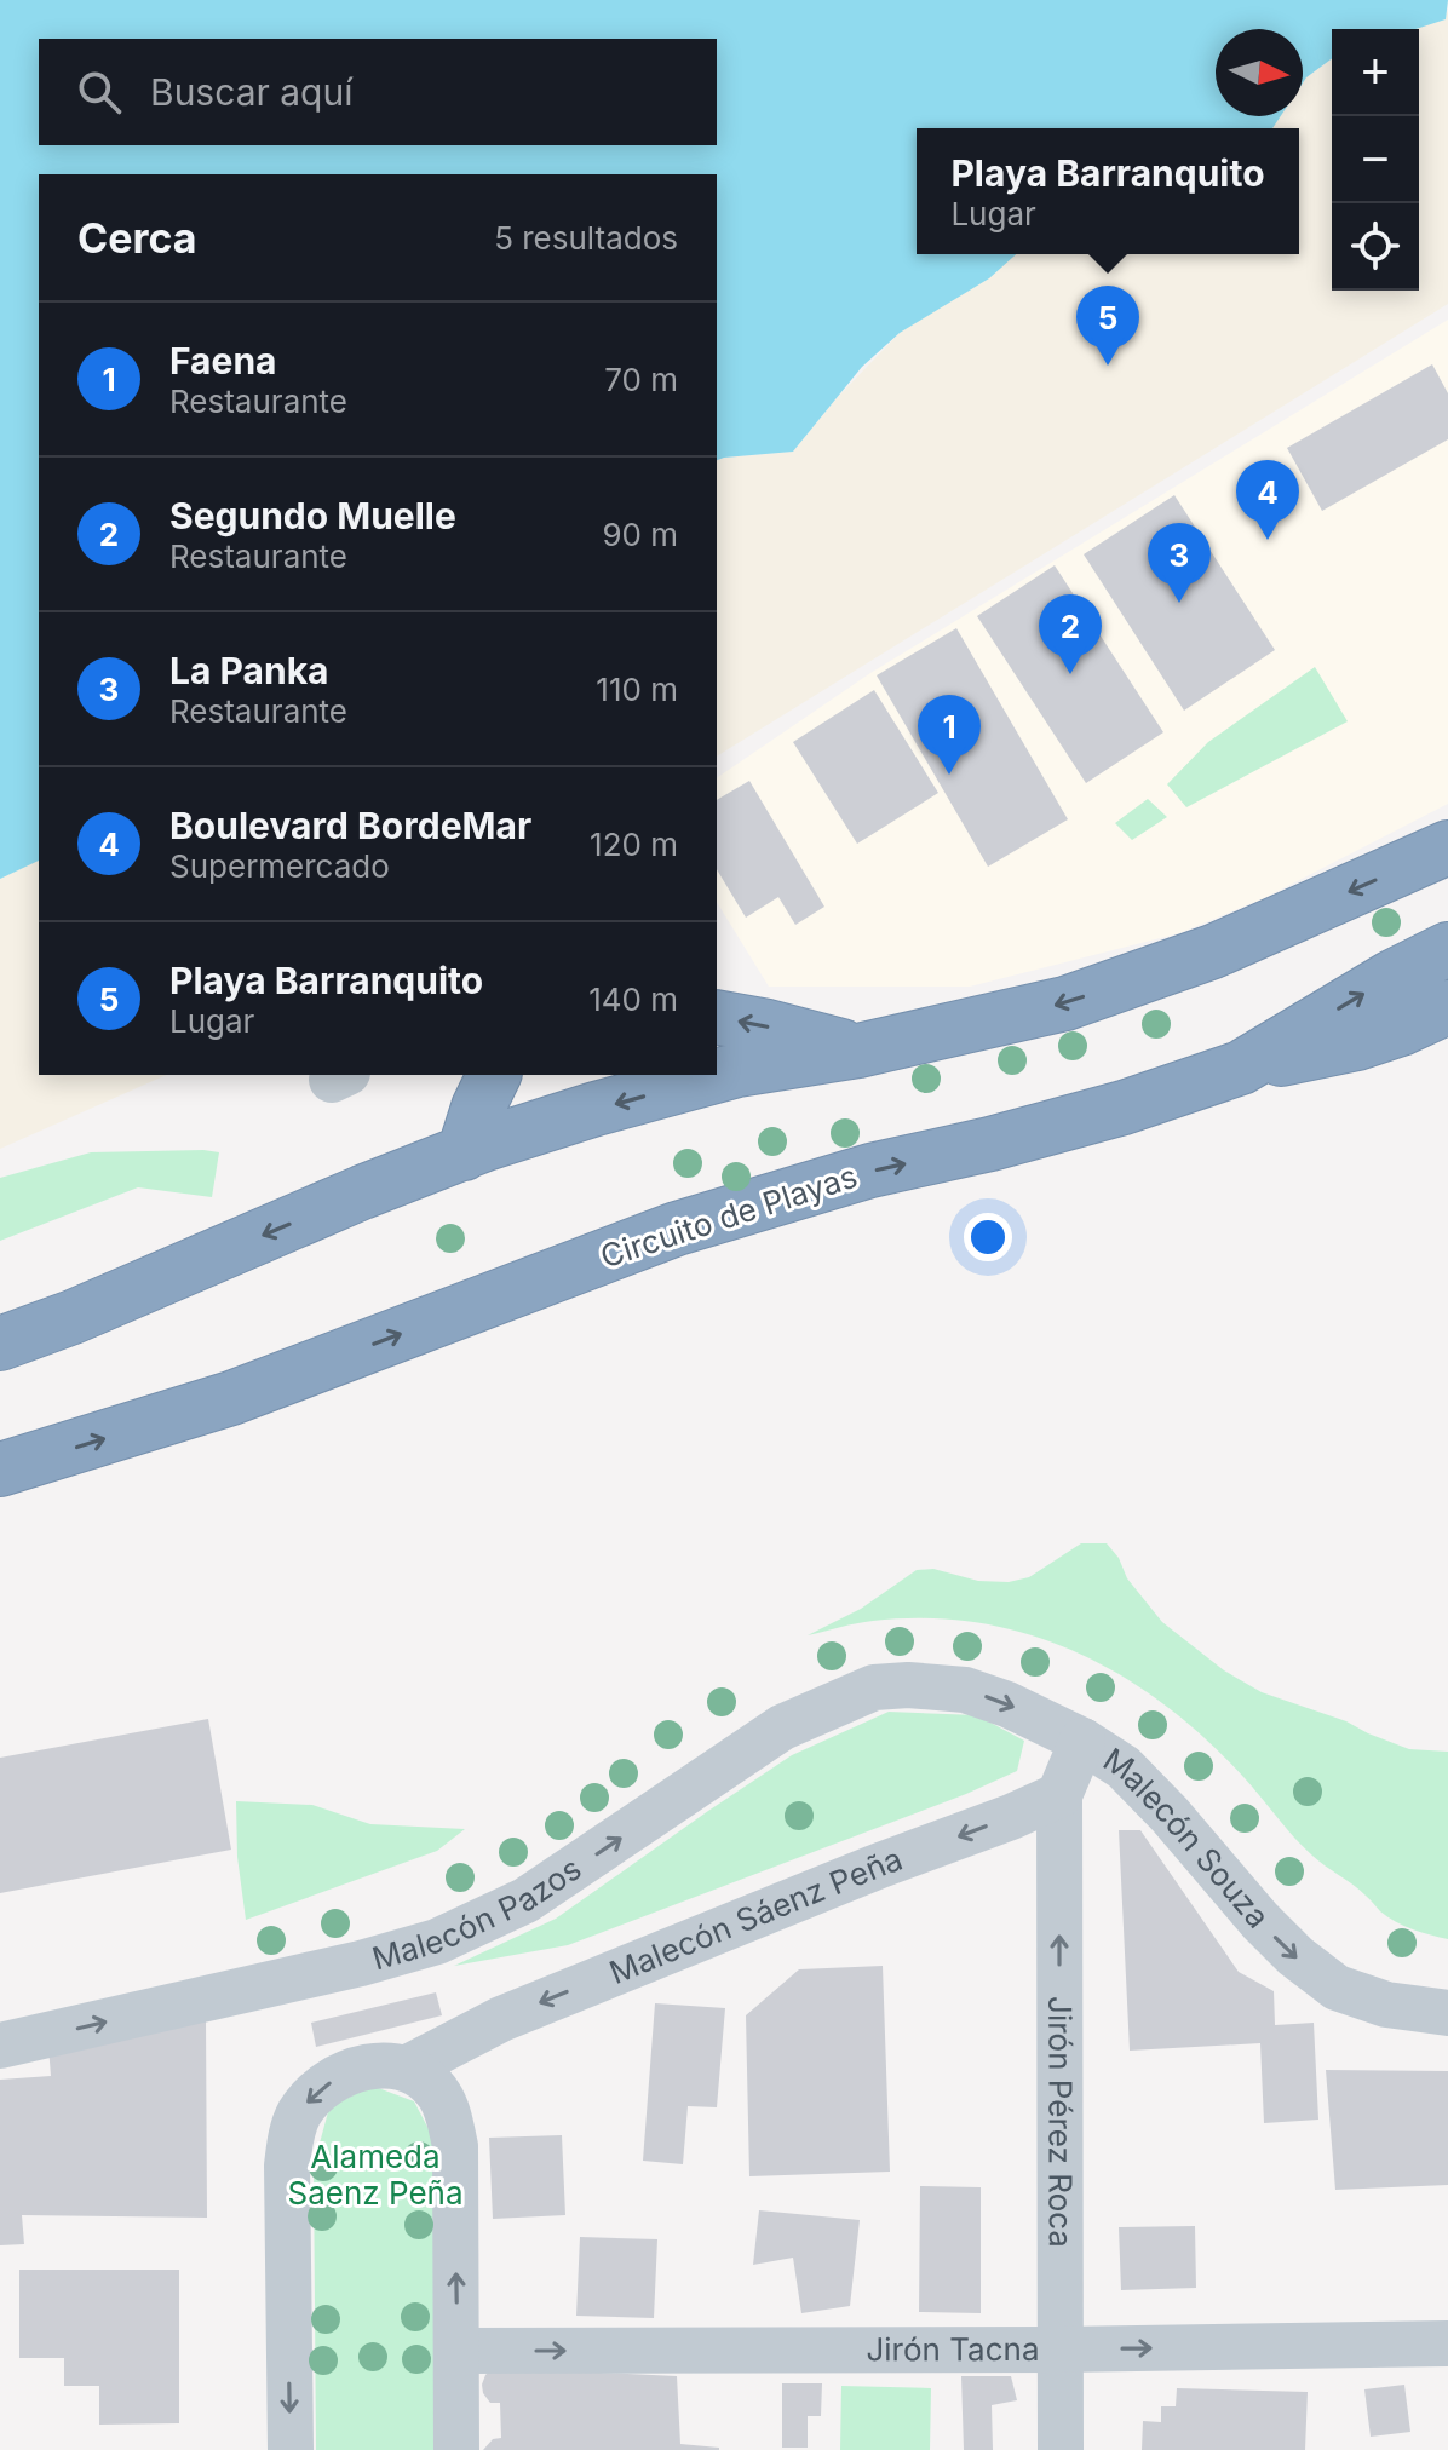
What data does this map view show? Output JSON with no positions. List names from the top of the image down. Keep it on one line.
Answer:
{"streets":{"highway":["Circuito de Playas"],"street":["Malecón Souza","Malecón Pazos","Malecón Sáenz Peña","Jirón Pérez Roca","Jirón Tacna"]},"crossings":[["Malecón Souza","Malecón Pazos"],["Malecón Sáenz Peña","Jirón Pérez Roca"],["Jirón Pérez Roca","Jirón Tacna"]],"one_way":["Malecón Souza","Malecón Pazos","Malecón Sáenz Peña","Jirón Pérez Roca","Jirón Tacna"],"parks":["Alameda Saenz Peña"],"north":"right","page":{"map_buttons":["+","−"],"search":"Buscar aquí","popup":["Playa Barranquito","Lugar"],"heading":["Cerca","5 resultados"],"pins":["5","4","3","2","1"],"list":[{"mark":"1","name":"Faena","note":"Restaurante","value":"70 m"},{"mark":"2","name":"Segundo Muelle","note":"Restaurante","value":"90 m"},{"mark":"3","name":"La Panka","note":"Restaurante","value":"110 m"},{"mark":"4","name":"Boulevard BordeMar","note":"Supermercado","value":"120 m"},{"mark":"5","name":"Playa Barranquito","note":"Lugar","value":"140 m"}]}}
